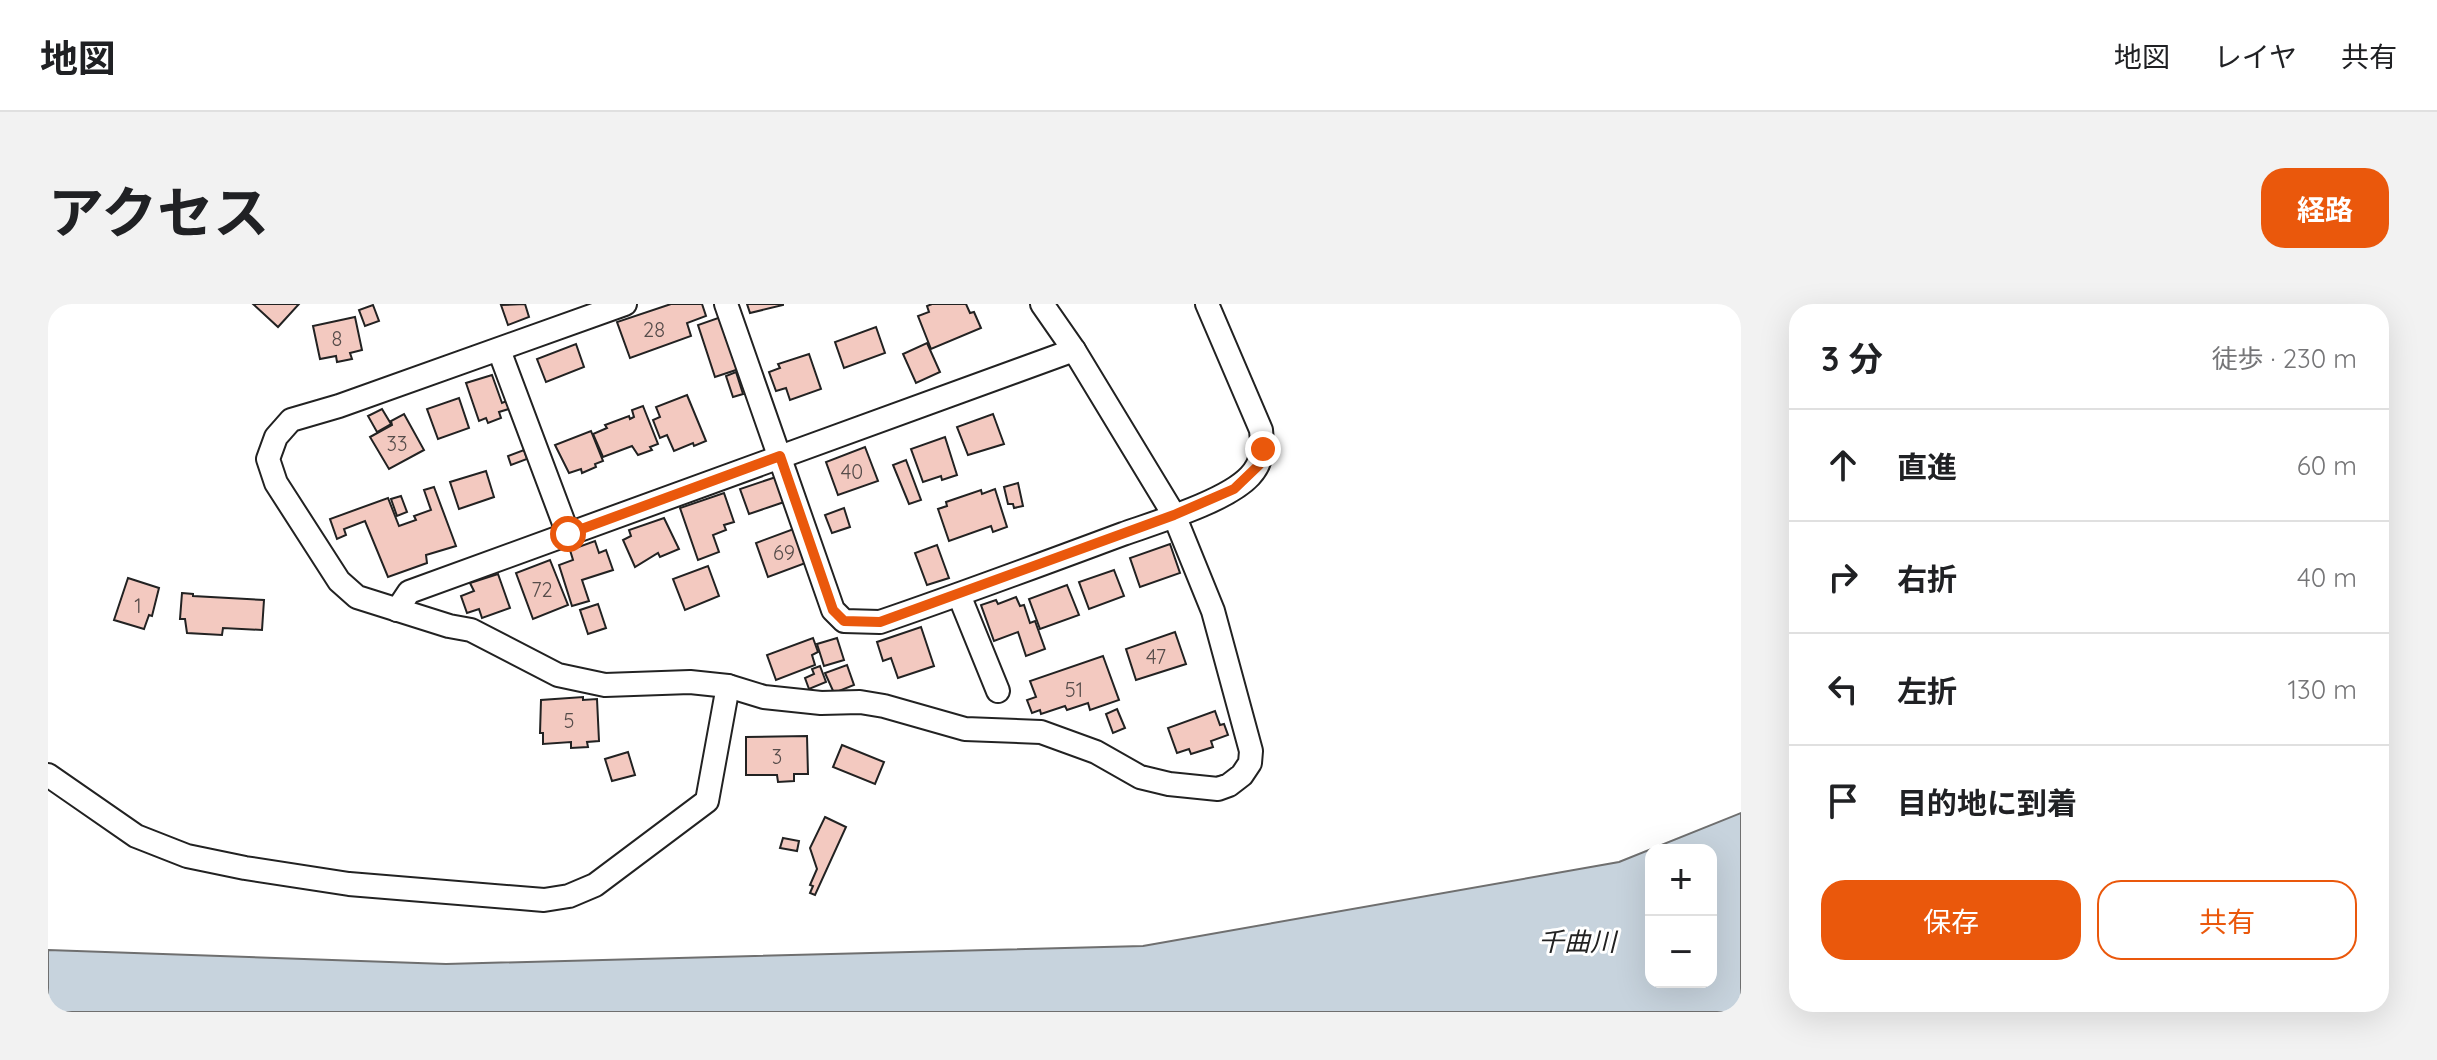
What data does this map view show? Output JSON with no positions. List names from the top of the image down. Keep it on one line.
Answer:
{"water":["千曲川"],"house_numbers":["28","8","33","40","69","72","1","47","51","5","3"],"page":{"header":"地図","nav":["地図","レイヤ","共有"],"title":"アクセス","buttons":["経路",["保存","共有"]],"heading":["3 分","徒歩 · 230 m"],"list":[["直進","60 m"],["右折","40 m"],["左折","130 m"],"目的地に到着"],"map_buttons":["+","−"]}}
